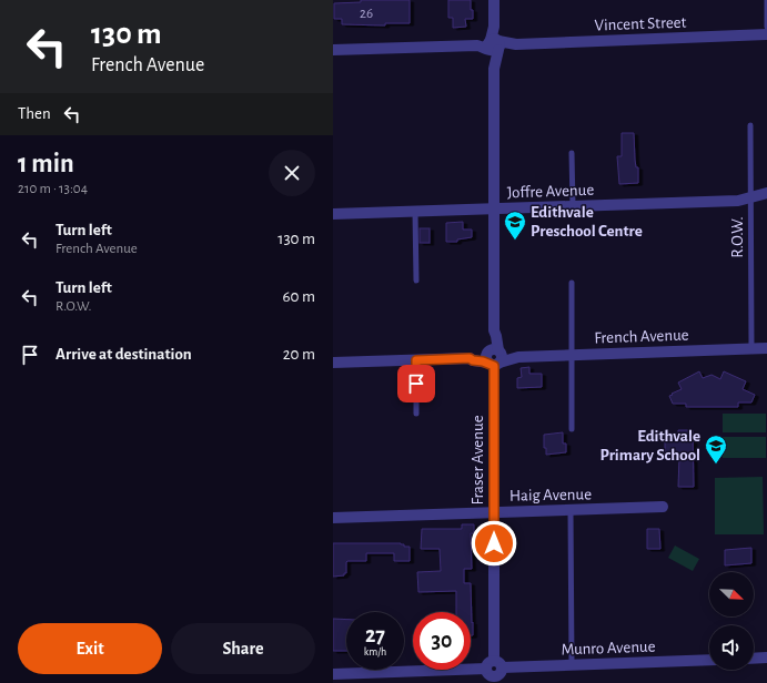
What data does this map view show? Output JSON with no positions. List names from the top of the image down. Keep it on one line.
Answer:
{"streets":{"street":["Vincent Street","Joffre Avenue","French Avenue","Fraser Avenue","Haig Avenue","Munro Avenue"],"lane":["R.O.W."]},"crossings":[["Vincent Street","Fraser Avenue"],["Joffre Avenue","R.O.W."],["Joffre Avenue","Fraser Avenue"],["R.O.W.","French Avenue"],["French Avenue","Fraser Avenue"],["Fraser Avenue","Haig Avenue"],["Fraser Avenue","Munro Avenue"]],"places":{"school or university":["Edithvale Preschool Centre","Edithvale Primary School"]},"house_numbers":["26"],"north":"bottom right","page":{"turn":["130 m","French Avenue"],"then":"Then","heading":["1 min","210 m · 13:04"],"list":[{"name":"Turn left","note":"French Avenue","value":"130 m"},{"name":"Turn left","note":"R.O.W.","value":"60 m"},{"name":"Arrive at destination","value":"20 m"}],"speed":"27 km/h","limit":"30","buttons":["Exit","Share"]}}
